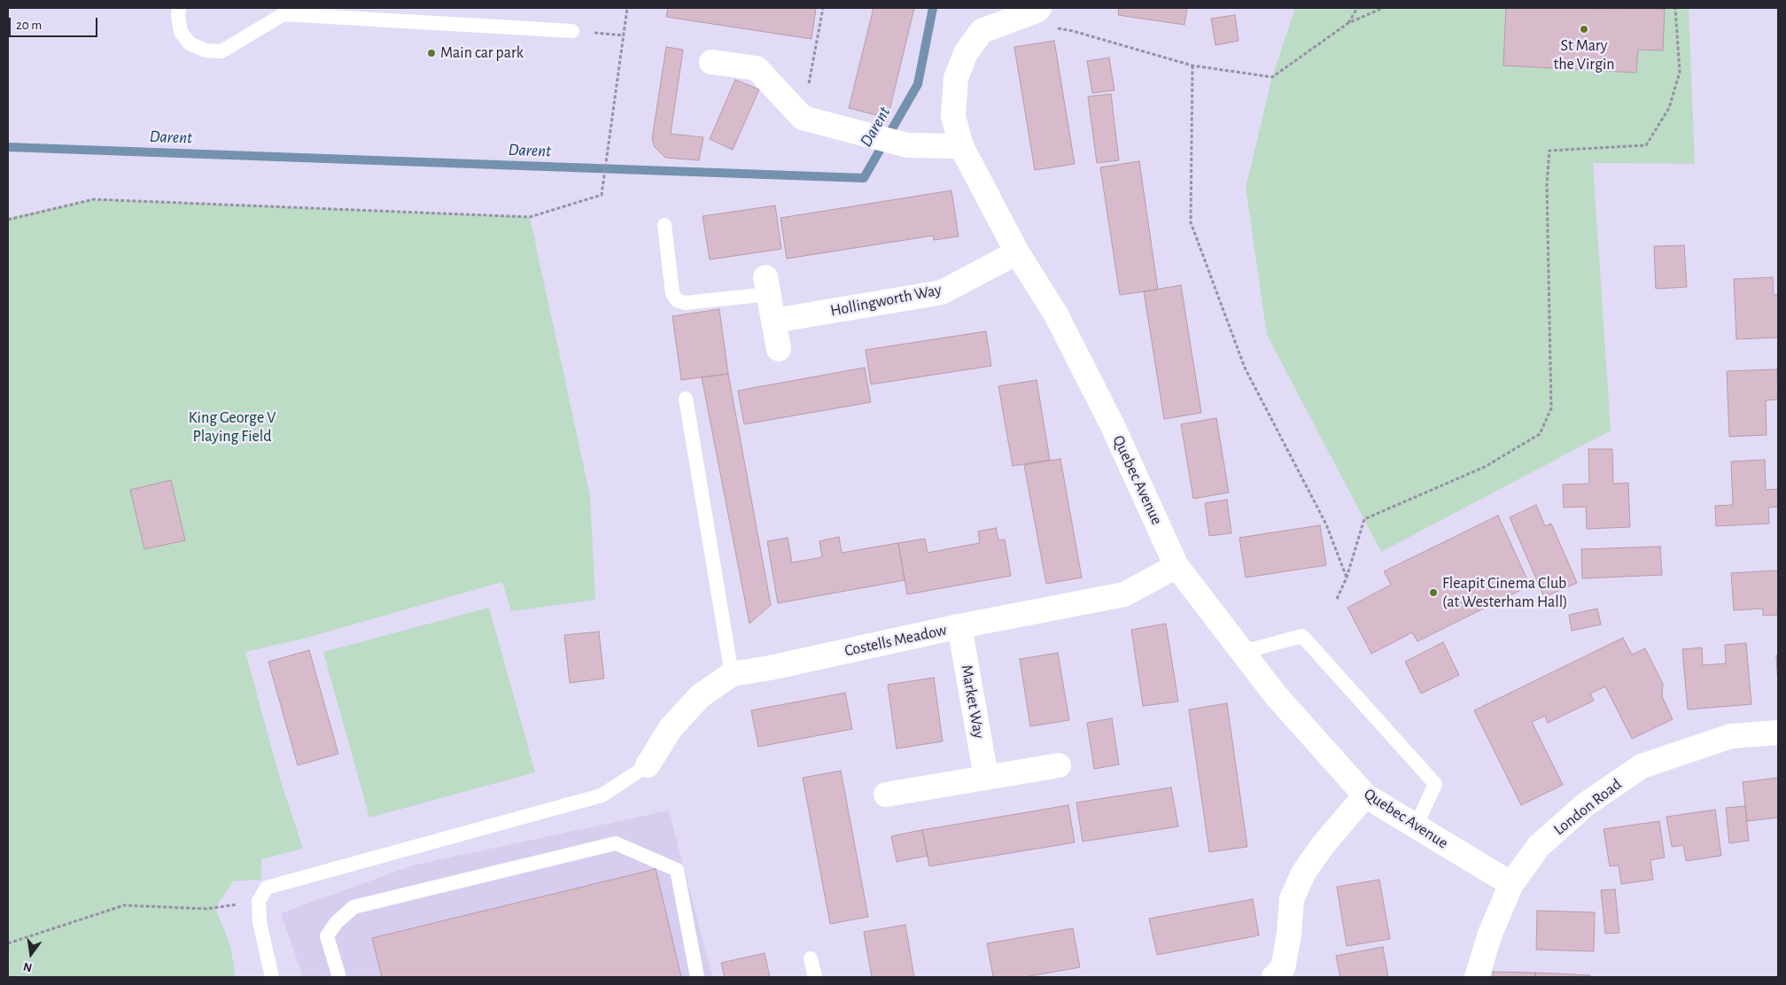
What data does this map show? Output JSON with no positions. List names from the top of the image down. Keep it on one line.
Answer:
{"streets":{"street":["Hollingworth Way","Quebec Avenue","Costells Meadow","Market Way","London Road"]},"crossings":[["Hollingworth Way","Quebec Avenue"],["Quebec Avenue","Costells Meadow"],["Quebec Avenue","London Road"],["Costells Meadow","Market Way"]],"water":["Darent"],"parks":["King George V Playing Field"],"places":["St Mary the Virgin","Main car park","Fleapit Cinema Club (at Westerham Hall)"],"scale_bar":"20 m","north":"bottom"}
